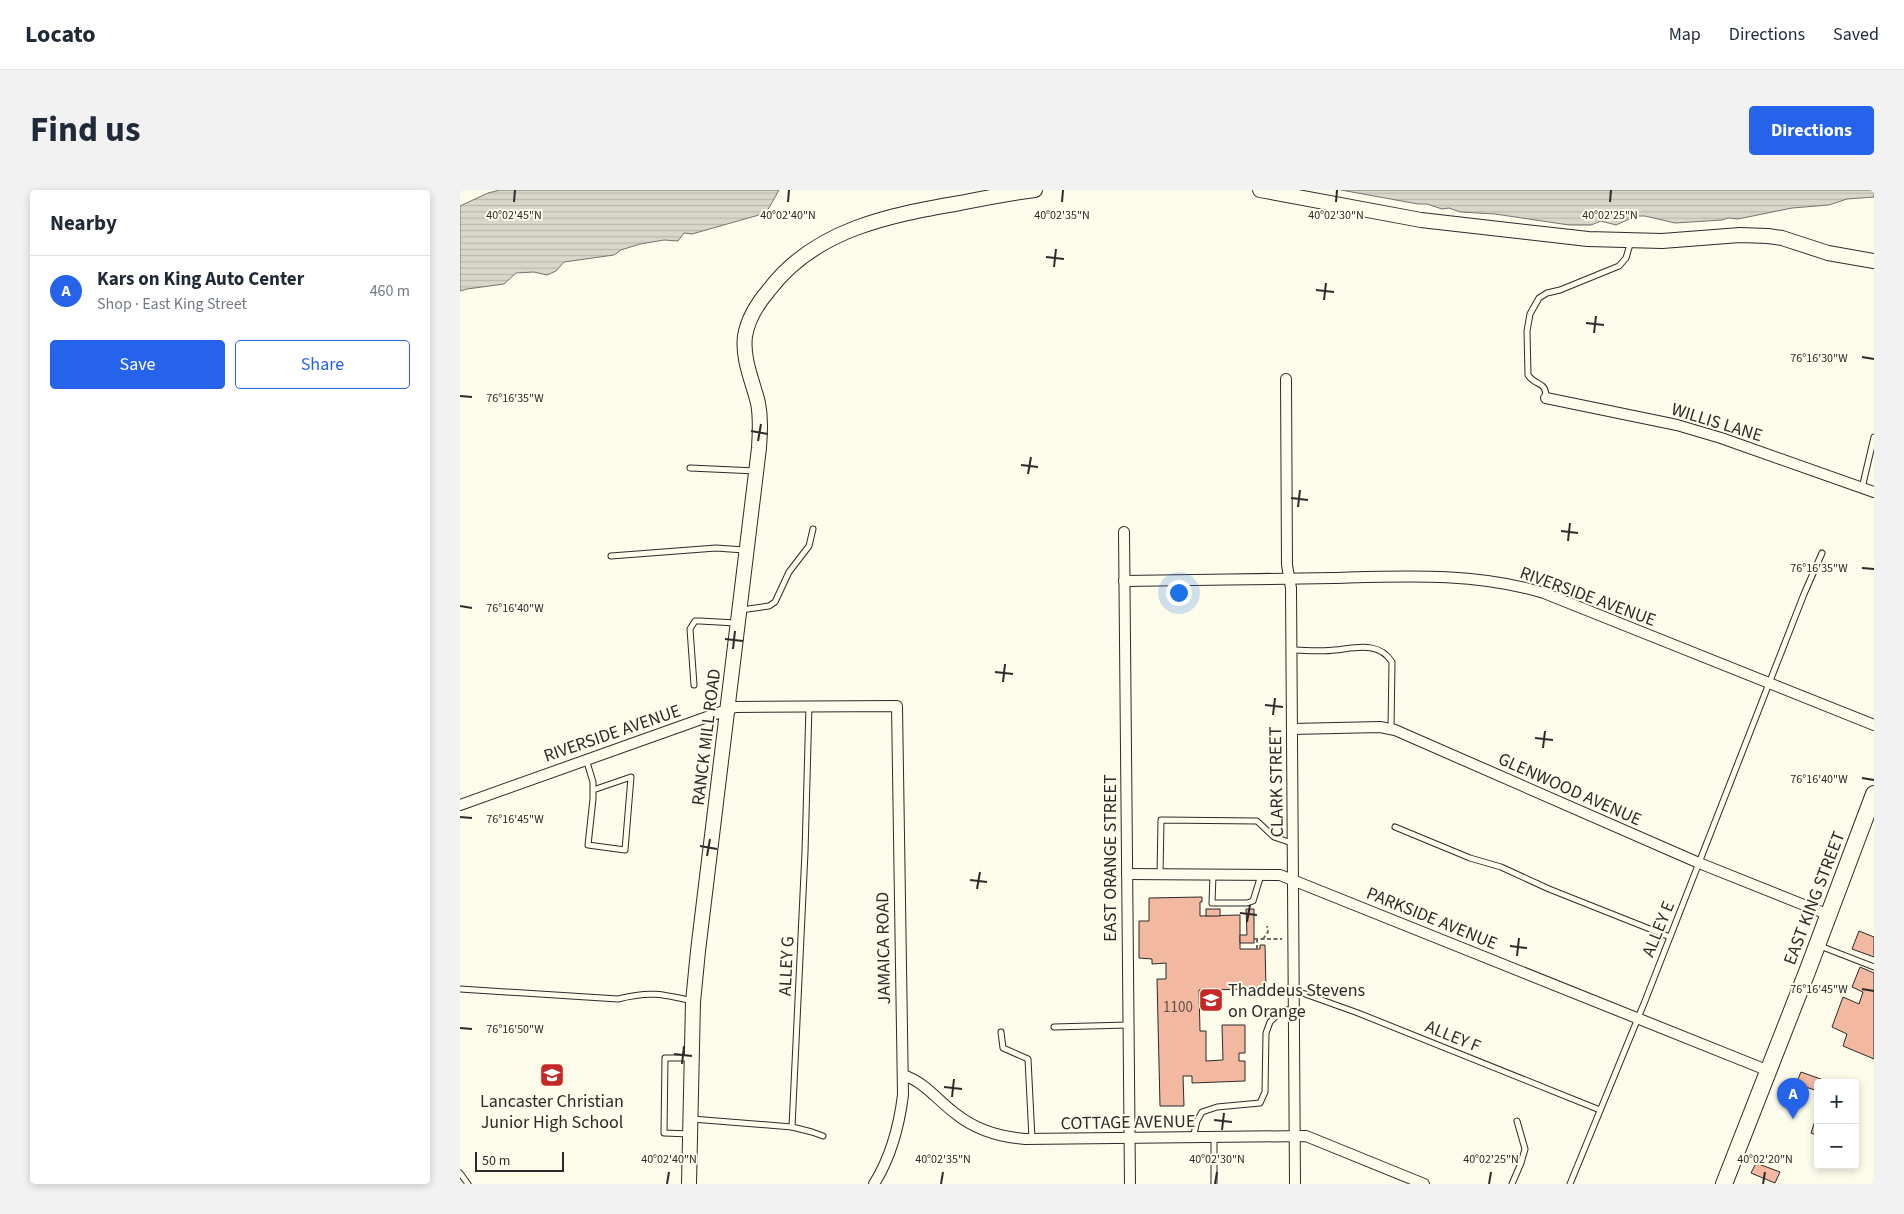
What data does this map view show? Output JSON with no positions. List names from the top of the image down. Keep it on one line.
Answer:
{"streets":{"main road":["EAST KING STREET"],"street":["WILLIS LANE","RIVERSIDE AVENUE","RANCK MILL ROAD","CLARK STREET","GLENWOOD AVENUE","EAST ORANGE STREET","PARKSIDE AVENUE","JAMAICA ROAD","COTTAGE AVENUE"],"lane":["ALLEY E","ALLEY G","ALLEY F"]},"crossings":[["RIVERSIDE AVENUE","RANCK MILL ROAD"],["RIVERSIDE AVENUE","CLARK STREET"],["RIVERSIDE AVENUE","EAST ORANGE STREET"],["RIVERSIDE AVENUE","ALLEY E"],["RIVERSIDE AVENUE","JAMAICA ROAD"],["RIVERSIDE AVENUE","ALLEY G"],["CLARK STREET","GLENWOOD AVENUE"],["CLARK STREET","PARKSIDE AVENUE"],["CLARK STREET","ALLEY F"],["CLARK STREET","COTTAGE AVENUE"],["GLENWOOD AVENUE","EAST KING STREET"],["GLENWOOD AVENUE","ALLEY E"],["EAST ORANGE STREET","PARKSIDE AVENUE"],["EAST ORANGE STREET","COTTAGE AVENUE"],["EAST KING STREET","PARKSIDE AVENUE"],["PARKSIDE AVENUE","ALLEY E"],["ALLEY E","ALLEY F"],["JAMAICA ROAD","COTTAGE AVENUE"]],"places":{"school or university":["Thaddeus Stevens on Orange","Lancaster Christian Junior High School"]},"house_numbers":["1100"],"scale_bar":"50 m","page":{"header":"Locato","nav":["Map","Directions","Saved"],"title":"Find us","buttons":["Directions",["Save","Share"]],"heading":"Nearby","list":[{"mark":"A","name":"Kars on King Auto Center","note":"Shop · East King Street","value":"460 m"}],"pins":"A","map_buttons":["+","−"],"scale":"50 m"},"coordinates":["40°02'45\"N","40°02'40\"N","40°02'35\"N","40°02'30\"N","40°02'25\"N","76°16'30\"W","76°16'35\"W","76°16'40\"W","76°16'45\"W","76°16'50\"W","40°02'20\"N"]}
